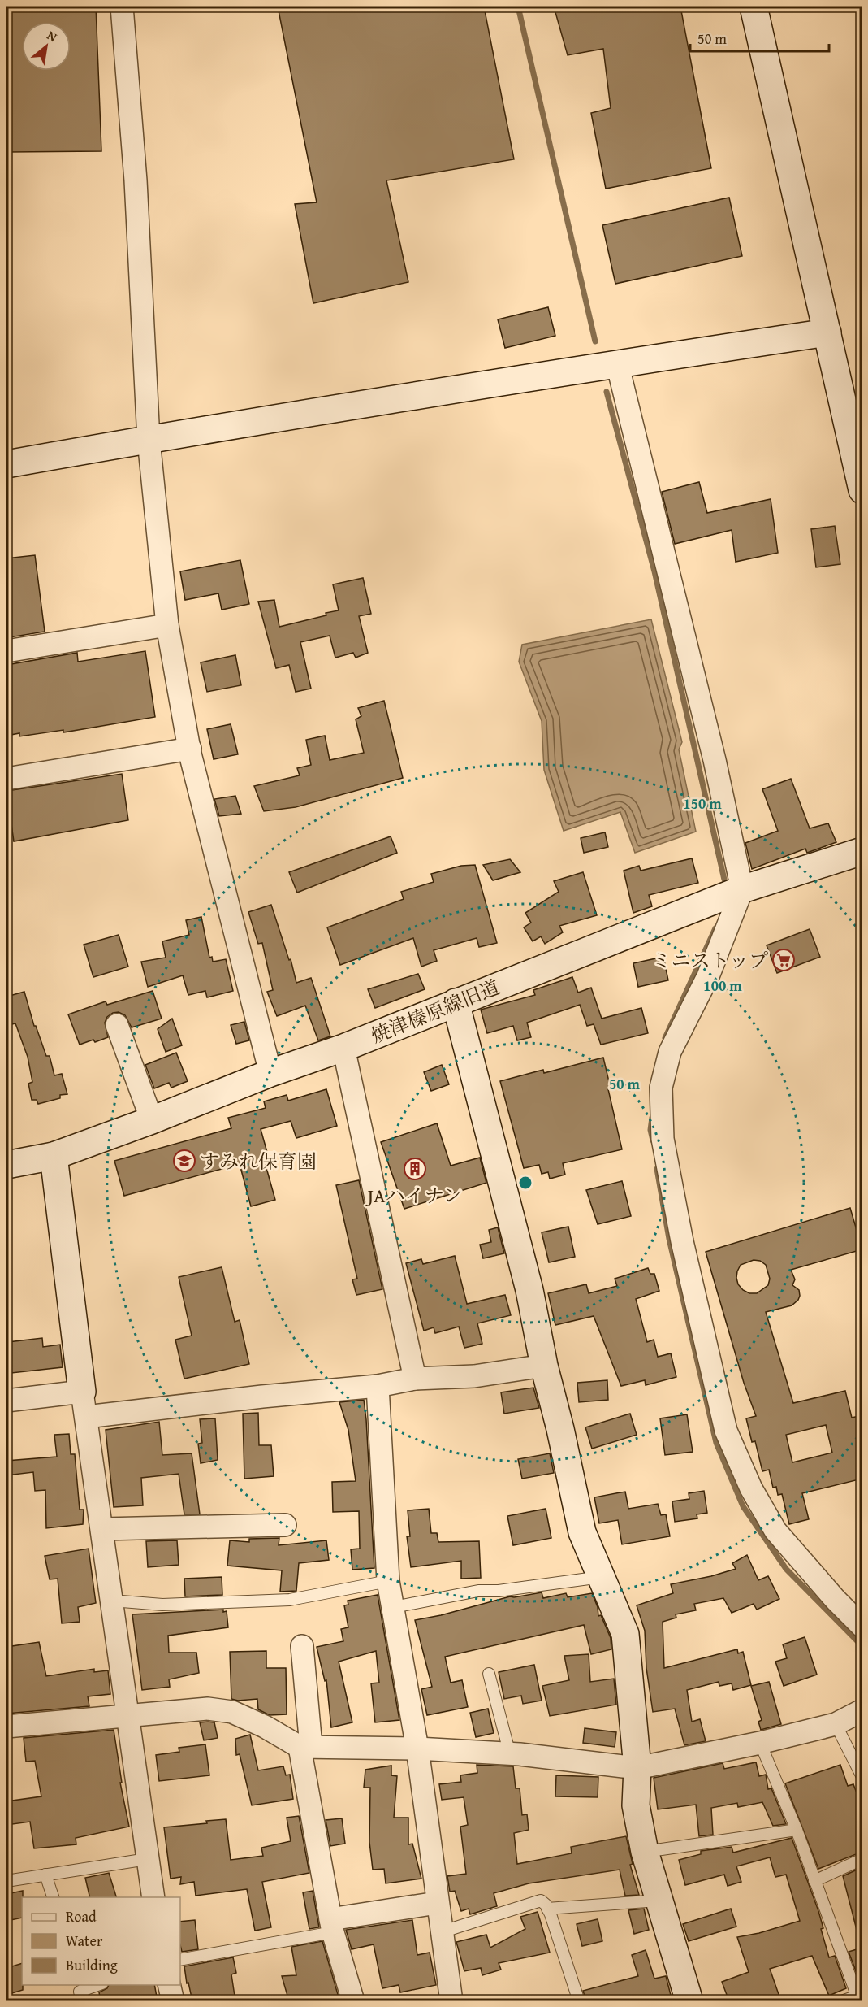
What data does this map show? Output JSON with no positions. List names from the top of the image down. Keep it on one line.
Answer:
{"streets":{"street":["焼津榛原線旧道"]},"places":{"supermarket":["ミニストップ"],"school or university":["すみれ保育園"],"building":["JAハイナン"]},"legend":["Road","Water","Building"],"scale_bar":"50 m","north":"top right","rings":["150 m","100 m","50 m"]}
